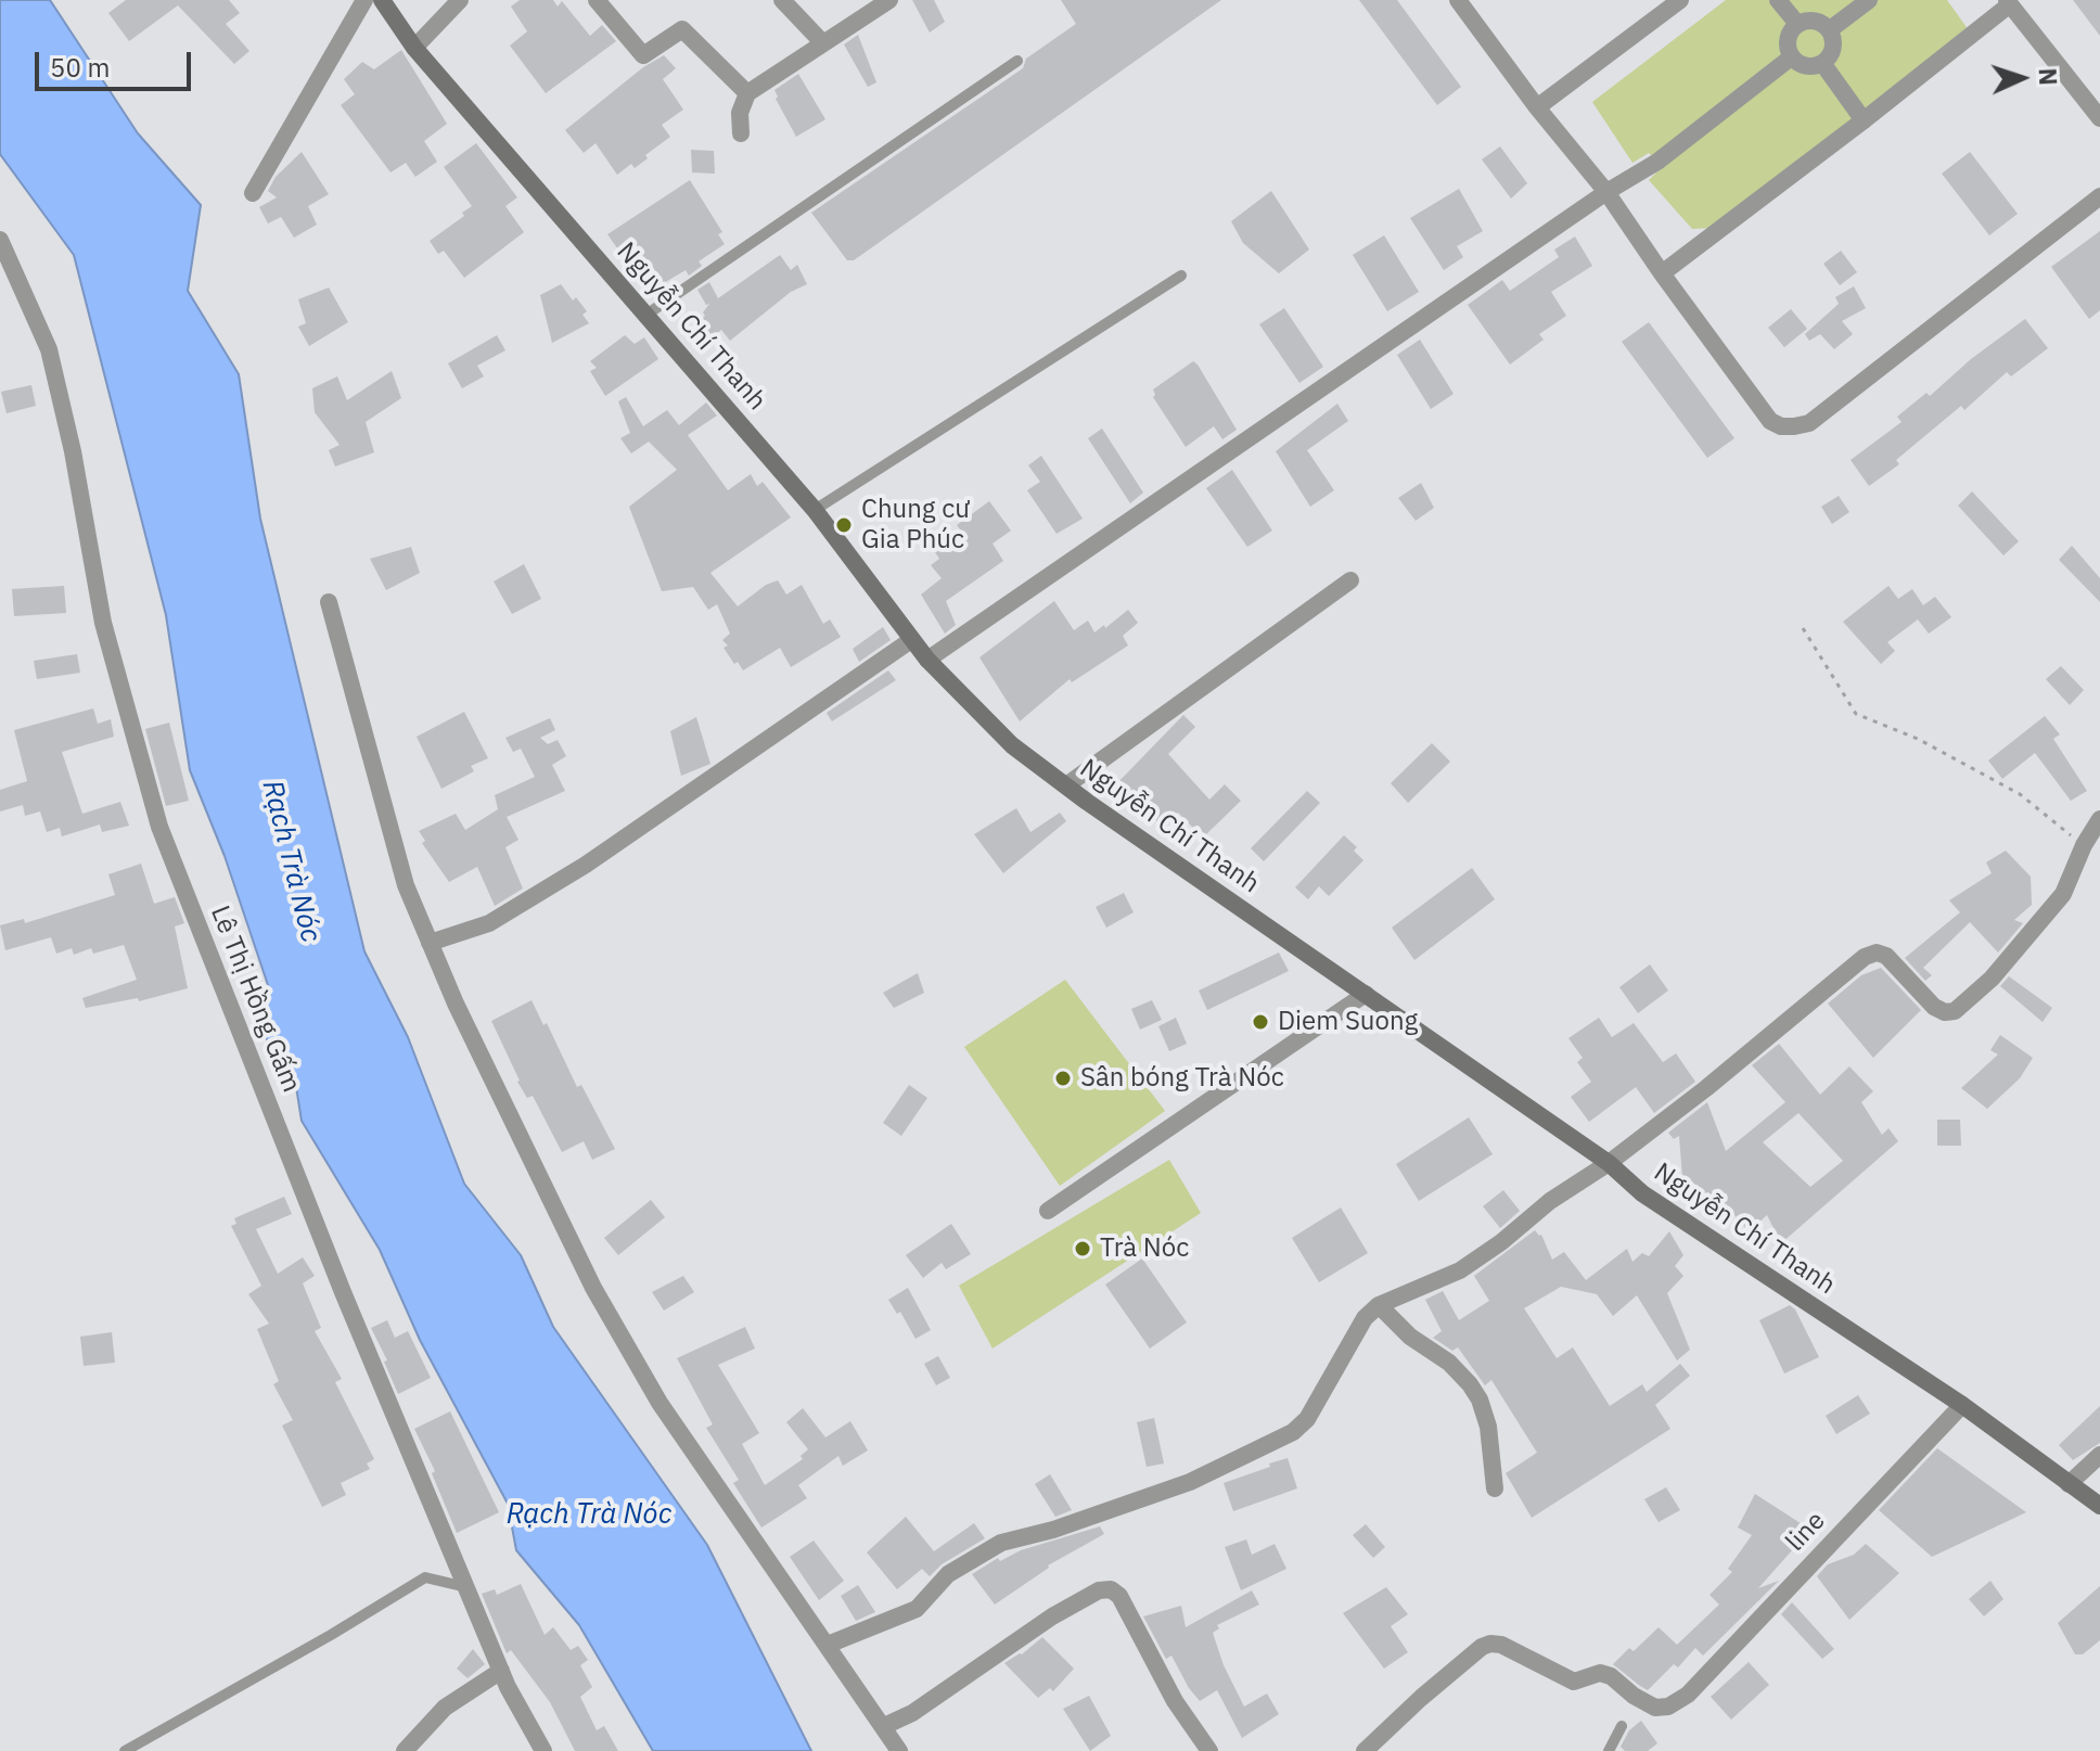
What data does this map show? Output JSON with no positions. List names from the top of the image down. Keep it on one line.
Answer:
{"streets":{"main road":["Nguyễn Chí Thanh"],"street":["Lê Thị Hồng Gấm","line"]},"crossings":[["Nguyễn Chí Thanh","line"]],"water":["Rạch Trà Nóc"],"places":["Chung cư Gia Phúc","Diem Suong","Sân bóng Trà Nóc","Trà Nóc"],"scale_bar":"50 m","north":"right"}
